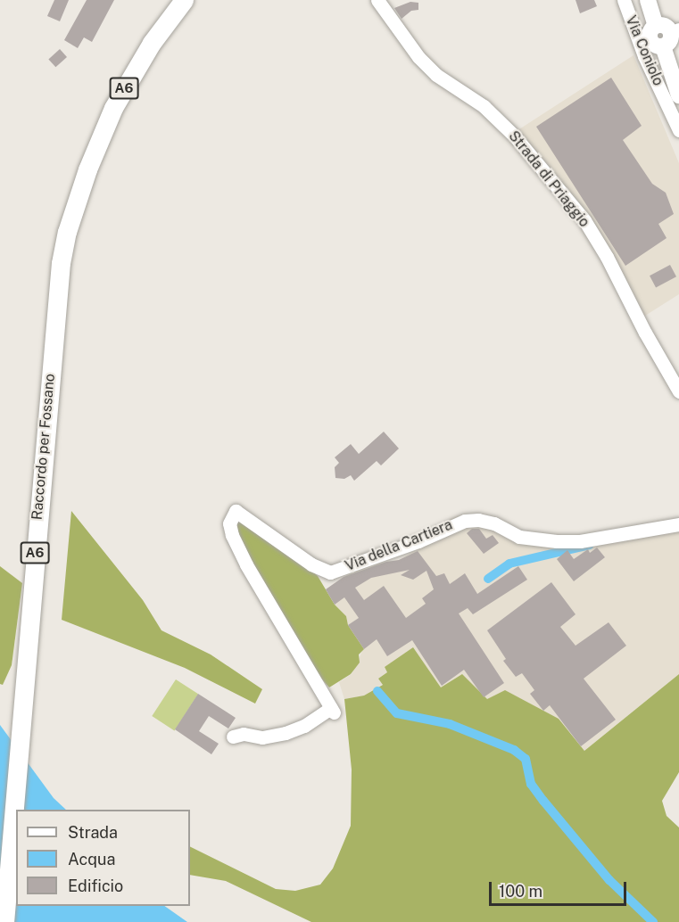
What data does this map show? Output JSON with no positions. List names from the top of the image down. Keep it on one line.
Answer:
{"streets":{"highway":["A6","Raccordo per Fossano"],"street":["Via Coniolo","Strada di Priaggio","Via della Cartiera"]},"legend":["Strada","Acqua","Edificio"],"scale_bar":"100 m"}
